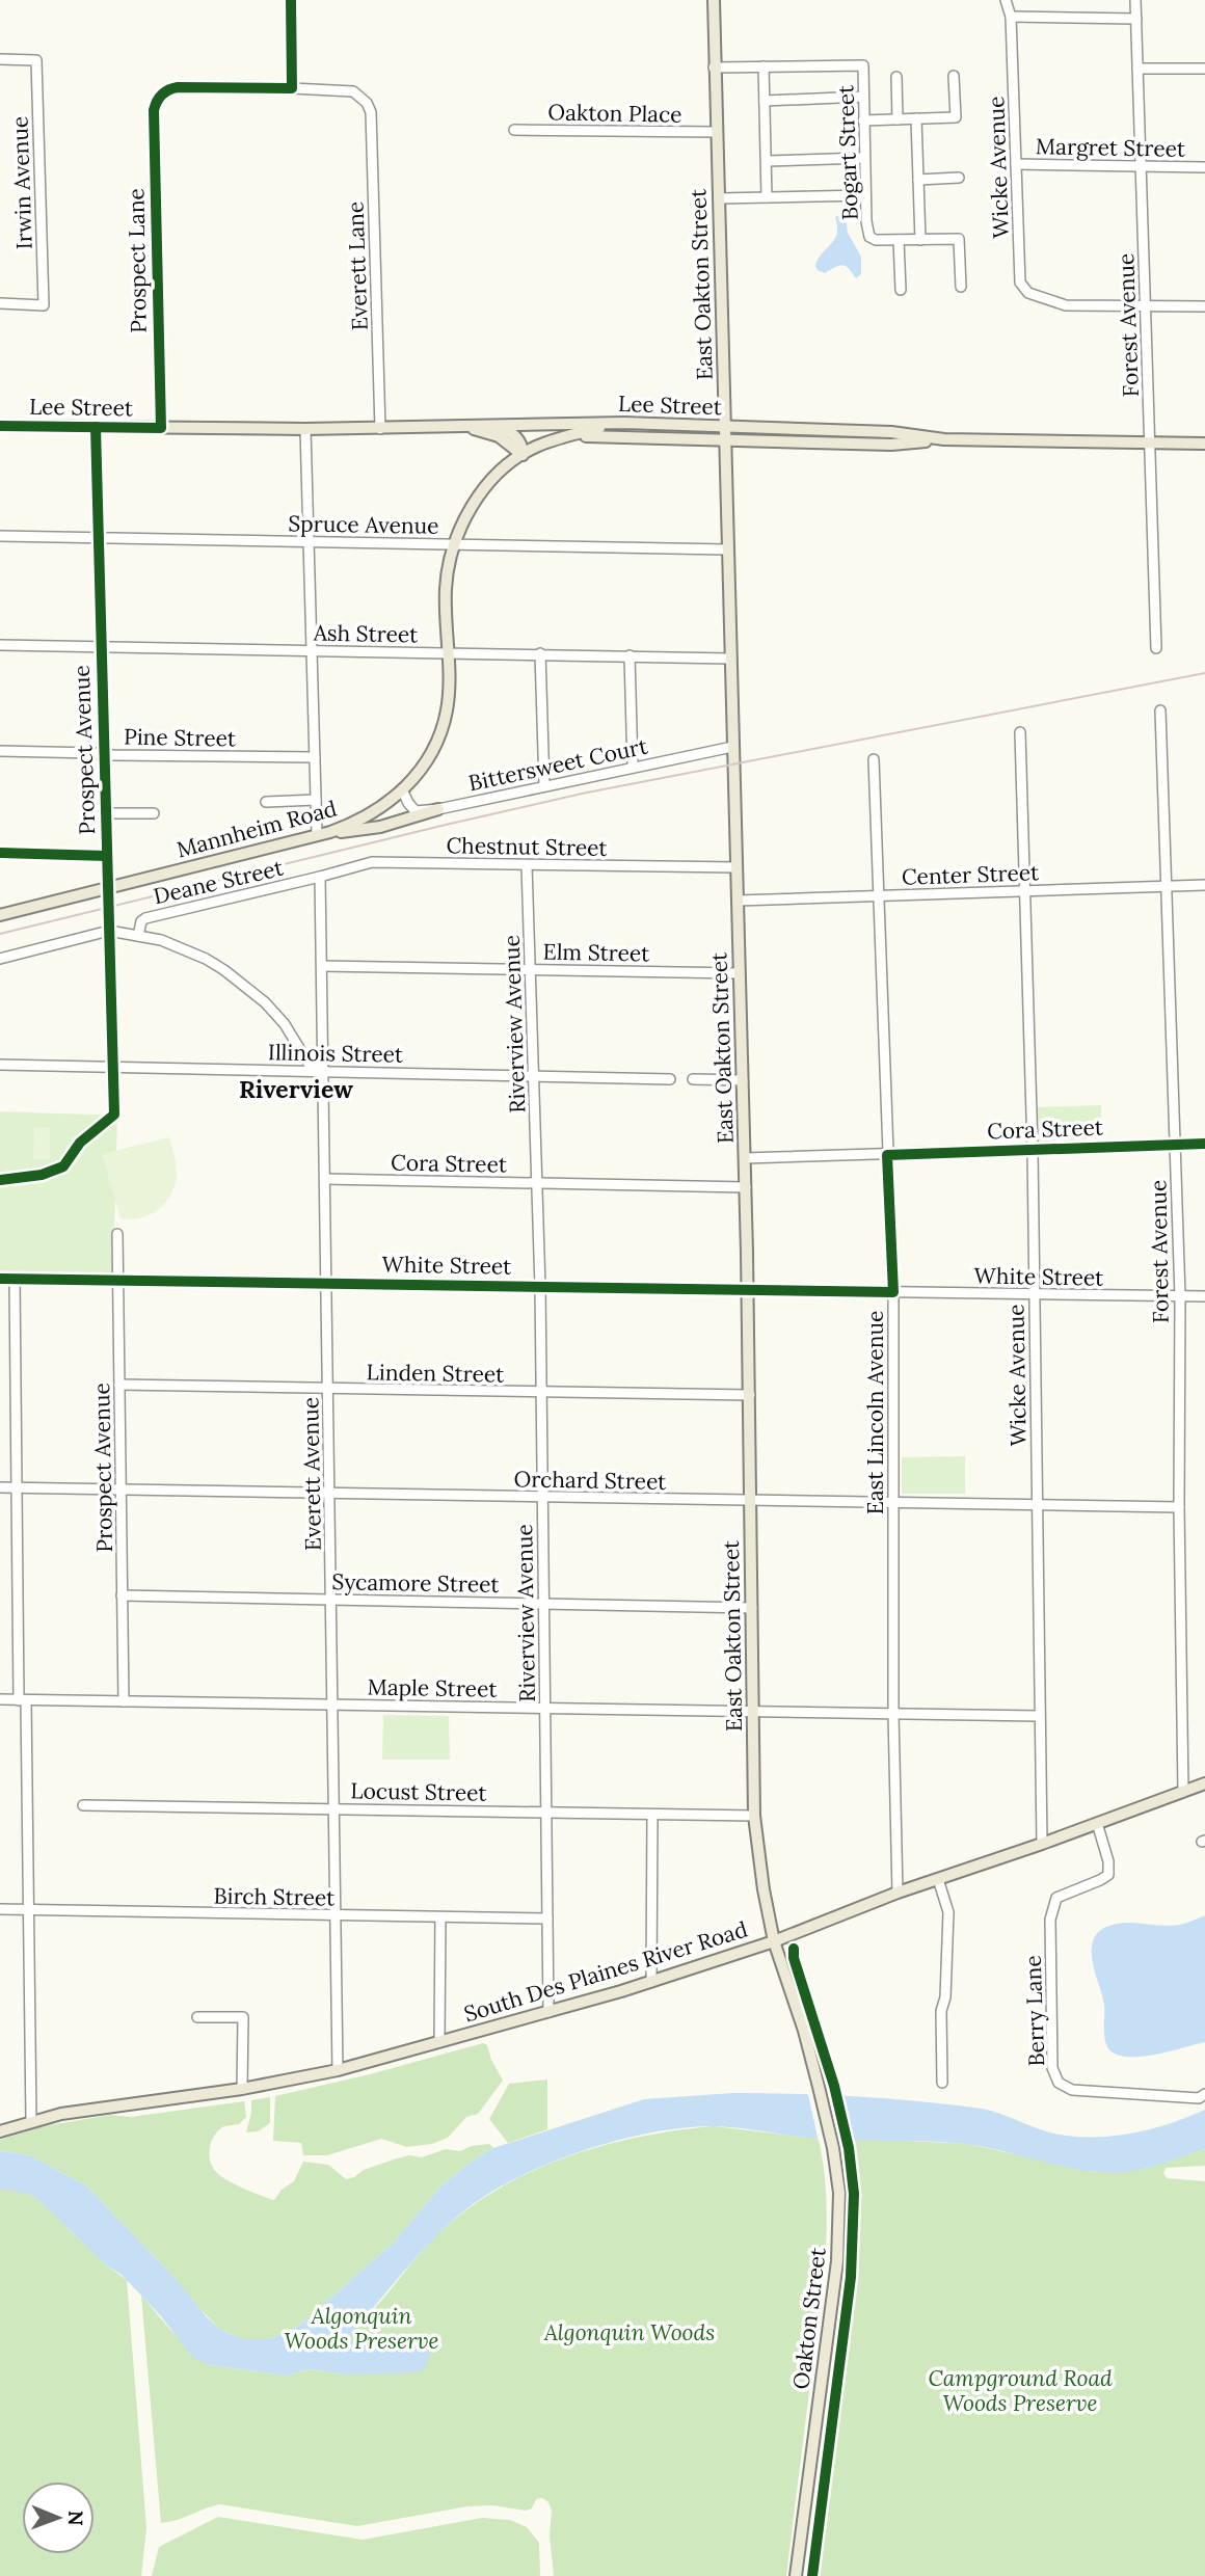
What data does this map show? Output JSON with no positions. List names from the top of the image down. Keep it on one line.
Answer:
{"streets":{"main road":["East Oakton Street","Lee Street","Mannheim Road","South Des Plaines River Road","Oakton Street"],"street":["Oakton Place","Margret Street","Bogart Street","Wicke Avenue","Irwin Avenue","Prospect Lane","Everett Lane","Forest Avenue","Spruce Avenue","Ash Street","Pine Street","Prospect Avenue","Bittersweet Court","Chestnut Street","Center Street","Deane Street","Elm Street","Riverview Avenue","Illinois Street","Cora Street","White Street","Linden Street","East Lincoln Avenue","Everett Avenue","Orchard Street","Sycamore Street","Maple Street","Locust Street","Birch Street","Berry Lane"]},"crossings":[["Oakton Place","East Oakton Street"],["Margret Street","Wicke Avenue"],["Margret Street","Forest Avenue"],["Wicke Avenue","Forest Avenue"],["Wicke Avenue","Center Street"],["Wicke Avenue","Cora Street"],["Wicke Avenue","White Street"],["Wicke Avenue","Orchard Street"],["Wicke Avenue","Maple Street"],["Wicke Avenue","South Des Plaines River Road"],["Prospect Lane","Everett Lane"],["Prospect Lane","Lee Street"],["Everett Lane","Lee Street"],["East Oakton Street","Lee Street"],["East Oakton Street","Spruce Avenue"],["East Oakton Street","Ash Street"],["East Oakton Street","Bittersweet Court"],["East Oakton Street","Chestnut Street"],["East Oakton Street","Center Street"],["East Oakton Street","Elm Street"],["East Oakton Street","Cora Street"],["East Oakton Street","White Street"],["East Oakton Street","Linden Street"],["East Oakton Street","Orchard Street"],["East Oakton Street","Sycamore Street"],["East Oakton Street","Maple Street"],["East Oakton Street","Locust Street"],["East Oakton Street","South Des Plaines River Road"],["East Oakton Street","Oakton Street"],["Forest Avenue","Lee Street"],["Forest Avenue","Center Street"],["Forest Avenue","Cora Street"],["Forest Avenue","White Street"],["Forest Avenue","Orchard Street"],["Forest Avenue","South Des Plaines River Road"],["Lee Street","Prospect Avenue"],["Lee Street","Mannheim Road"],["Spruce Avenue","Prospect Avenue"],["Spruce Avenue","Mannheim Road"],["Ash Street","Prospect Avenue"],["Ash Street","Mannheim Road"],["Pine Street","Prospect Avenue"],["Prospect Avenue","Mannheim Road"],["Prospect Avenue","Illinois Street"],["Prospect Avenue","White Street"],["Prospect Avenue","Linden Street"],["Prospect Avenue","Orchard Street"],["Prospect Avenue","Sycamore Street"],["Prospect Avenue","Maple Street"],["Bittersweet Court","Mannheim Road"],["Chestnut Street","Deane Street"],["Chestnut Street","Riverview Avenue"],["Chestnut Street","Everett Avenue"],["Center Street","East Lincoln Avenue"],["Deane Street","Everett Avenue"],["Elm Street","Riverview Avenue"],["Elm Street","Everett Avenue"],["Riverview Avenue","Illinois Street"],["Riverview Avenue","Cora Street"],["Riverview Avenue","White Street"],["Riverview Avenue","Linden Street"],["Riverview Avenue","Orchard Street"],["Riverview Avenue","Sycamore Street"],["Riverview Avenue","Maple Street"],["Riverview Avenue","Locust Street"],["Riverview Avenue","Birch Street"],["Riverview Avenue","South Des Plaines River Road"],["Illinois Street","Everett Avenue"],["Cora Street","East Lincoln Avenue"],["Cora Street","Everett Avenue"],["White Street","East Lincoln Avenue"],["White Street","Everett Avenue"],["Linden Street","Everett Avenue"],["East Lincoln Avenue","Orchard Street"],["East Lincoln Avenue","Maple Street"],["East Lincoln Avenue","South Des Plaines River Road"],["Everett Avenue","Orchard Street"],["Everett Avenue","Sycamore Street"],["Everett Avenue","Maple Street"],["Everett Avenue","Locust Street"],["Everett Avenue","Birch Street"],["Everett Avenue","South Des Plaines River Road"],["South Des Plaines River Road","Berry Lane"]],"districts":["Riverview"],"parks":["Algonquin Woods Preserve","Algonquin Woods","Campground Road Woods Preserve"],"north":"right"}
